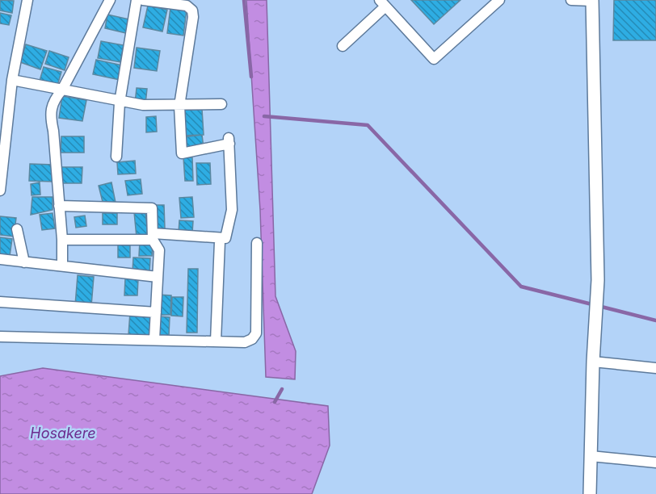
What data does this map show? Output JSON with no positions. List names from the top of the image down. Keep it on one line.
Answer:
{"water":["Hosakere"]}
